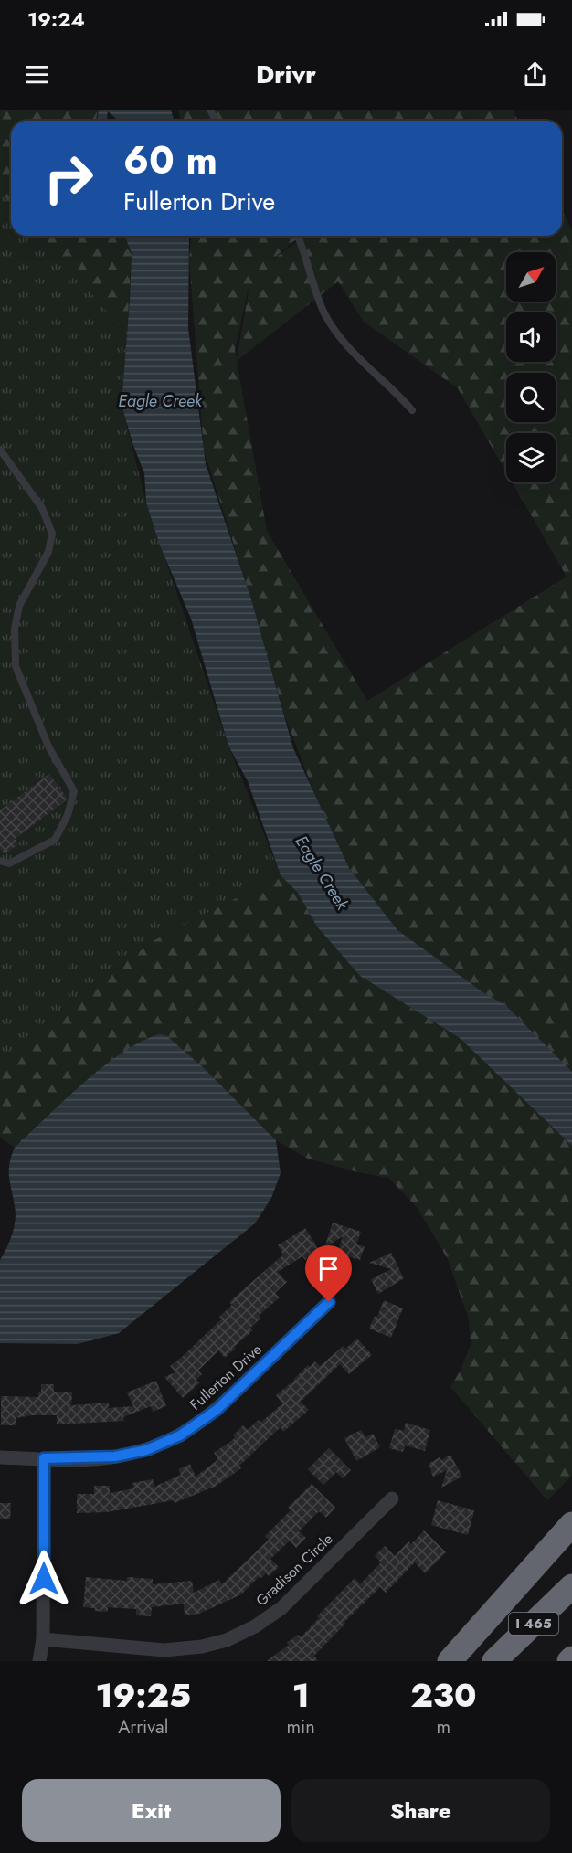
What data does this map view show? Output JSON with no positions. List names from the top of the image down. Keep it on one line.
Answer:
{"streets":{"highway":["I 465"],"street":["Fullerton Drive","Gradison Circle"]},"water":["Eagle Creek"],"north":"top right","page":{"status":"19:24","header":"Drivr","turn":["60 m","Fullerton Drive"],"eta":["19:25","Arrival","1","min","230","m"],"buttons":["Exit","Share"]}}
